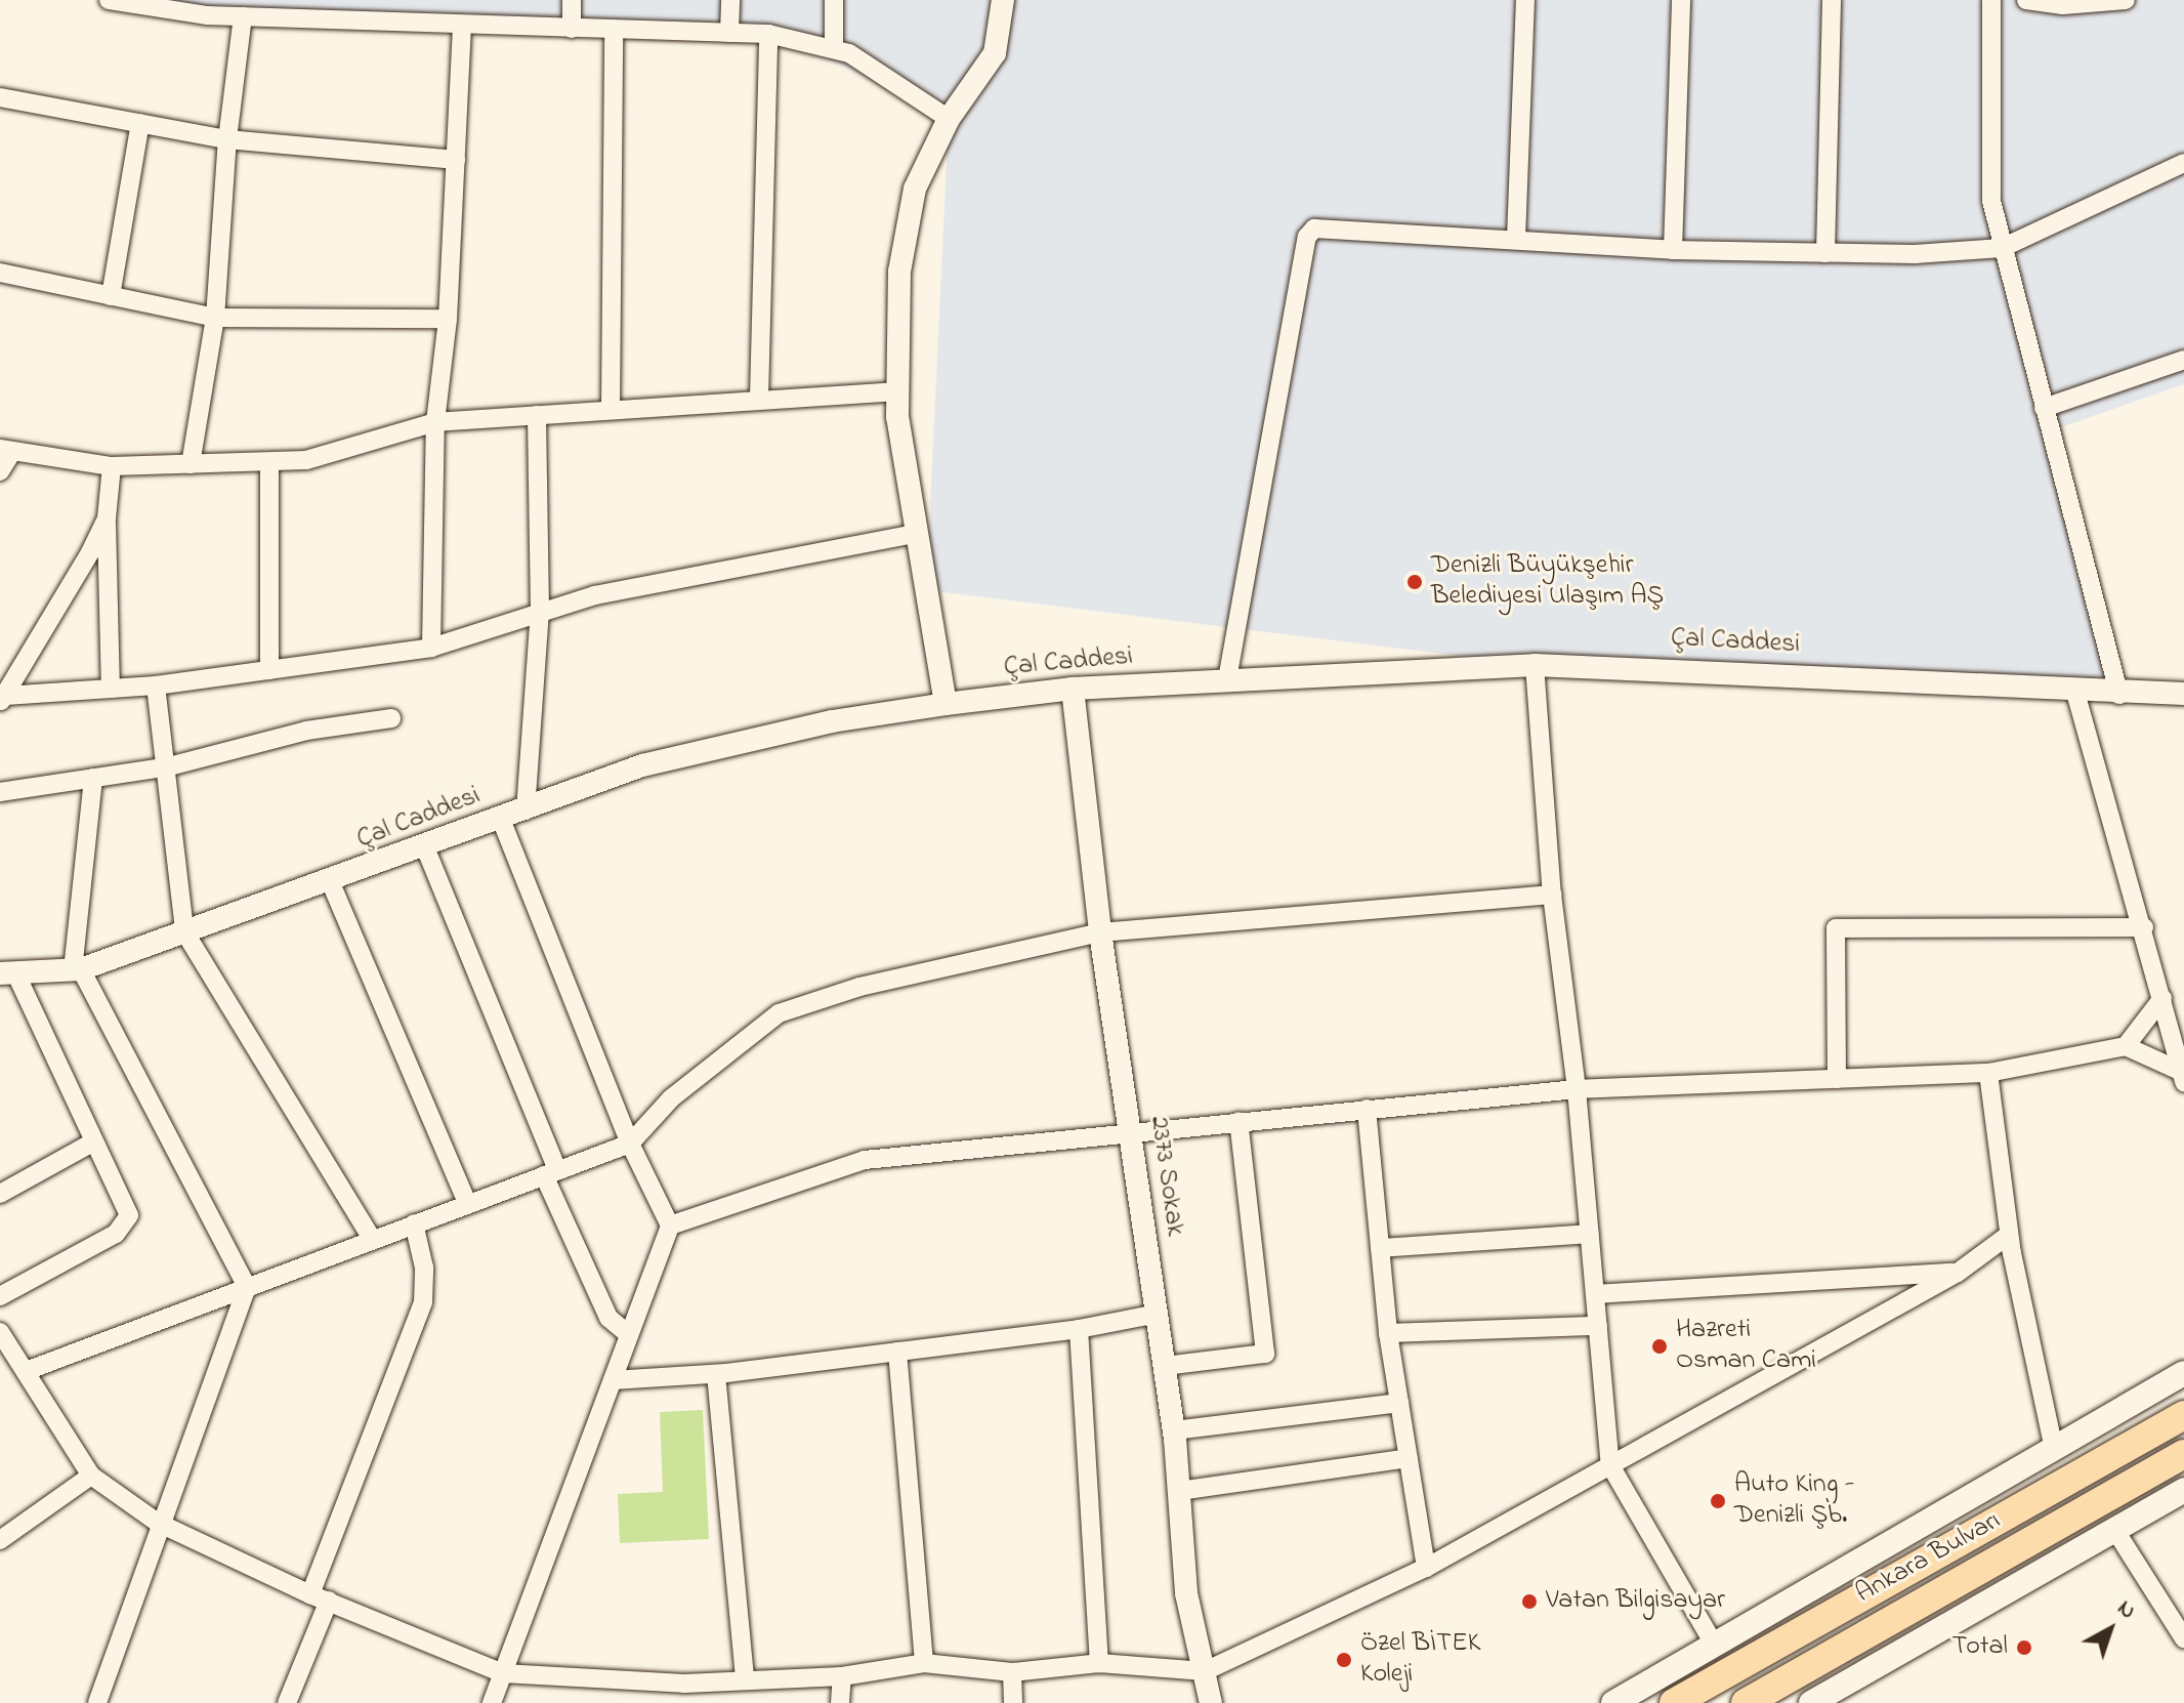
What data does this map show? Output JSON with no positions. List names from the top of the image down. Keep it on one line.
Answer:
{"streets":{"main road":["Ankara Bulvarı"],"street":["Çal Caddesi","2373 Sokak"]},"crossings":[["Çal Caddesi","2373 Sokak"]],"places":["Denizli Büyükşehir Belediyesi Ulaşım AŞ","Hazreti Osman Cami","Auto King - Denizli Şb.","Vatan Bilgisayar","Total","Özel BİTEK Koleji"],"north":"top right"}
